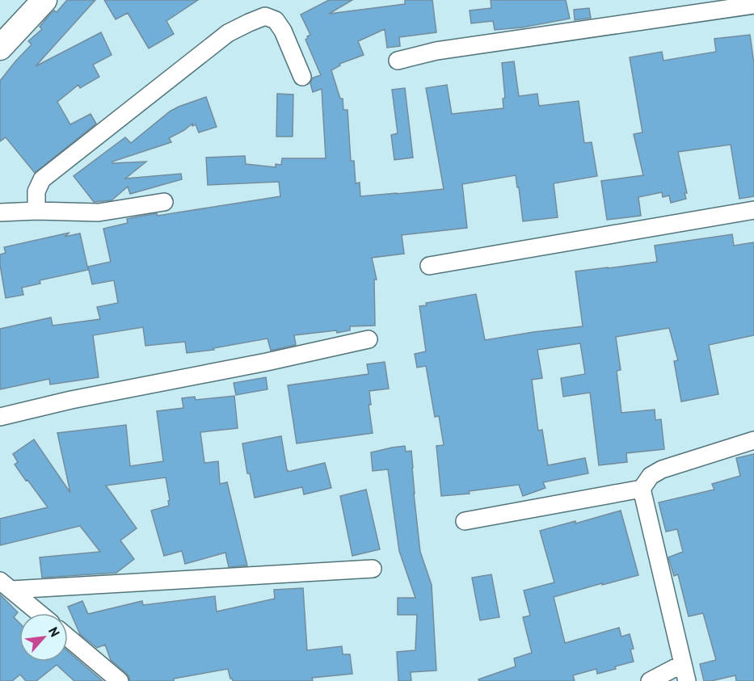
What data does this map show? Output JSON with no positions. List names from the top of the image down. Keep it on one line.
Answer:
{"north":"top right"}
